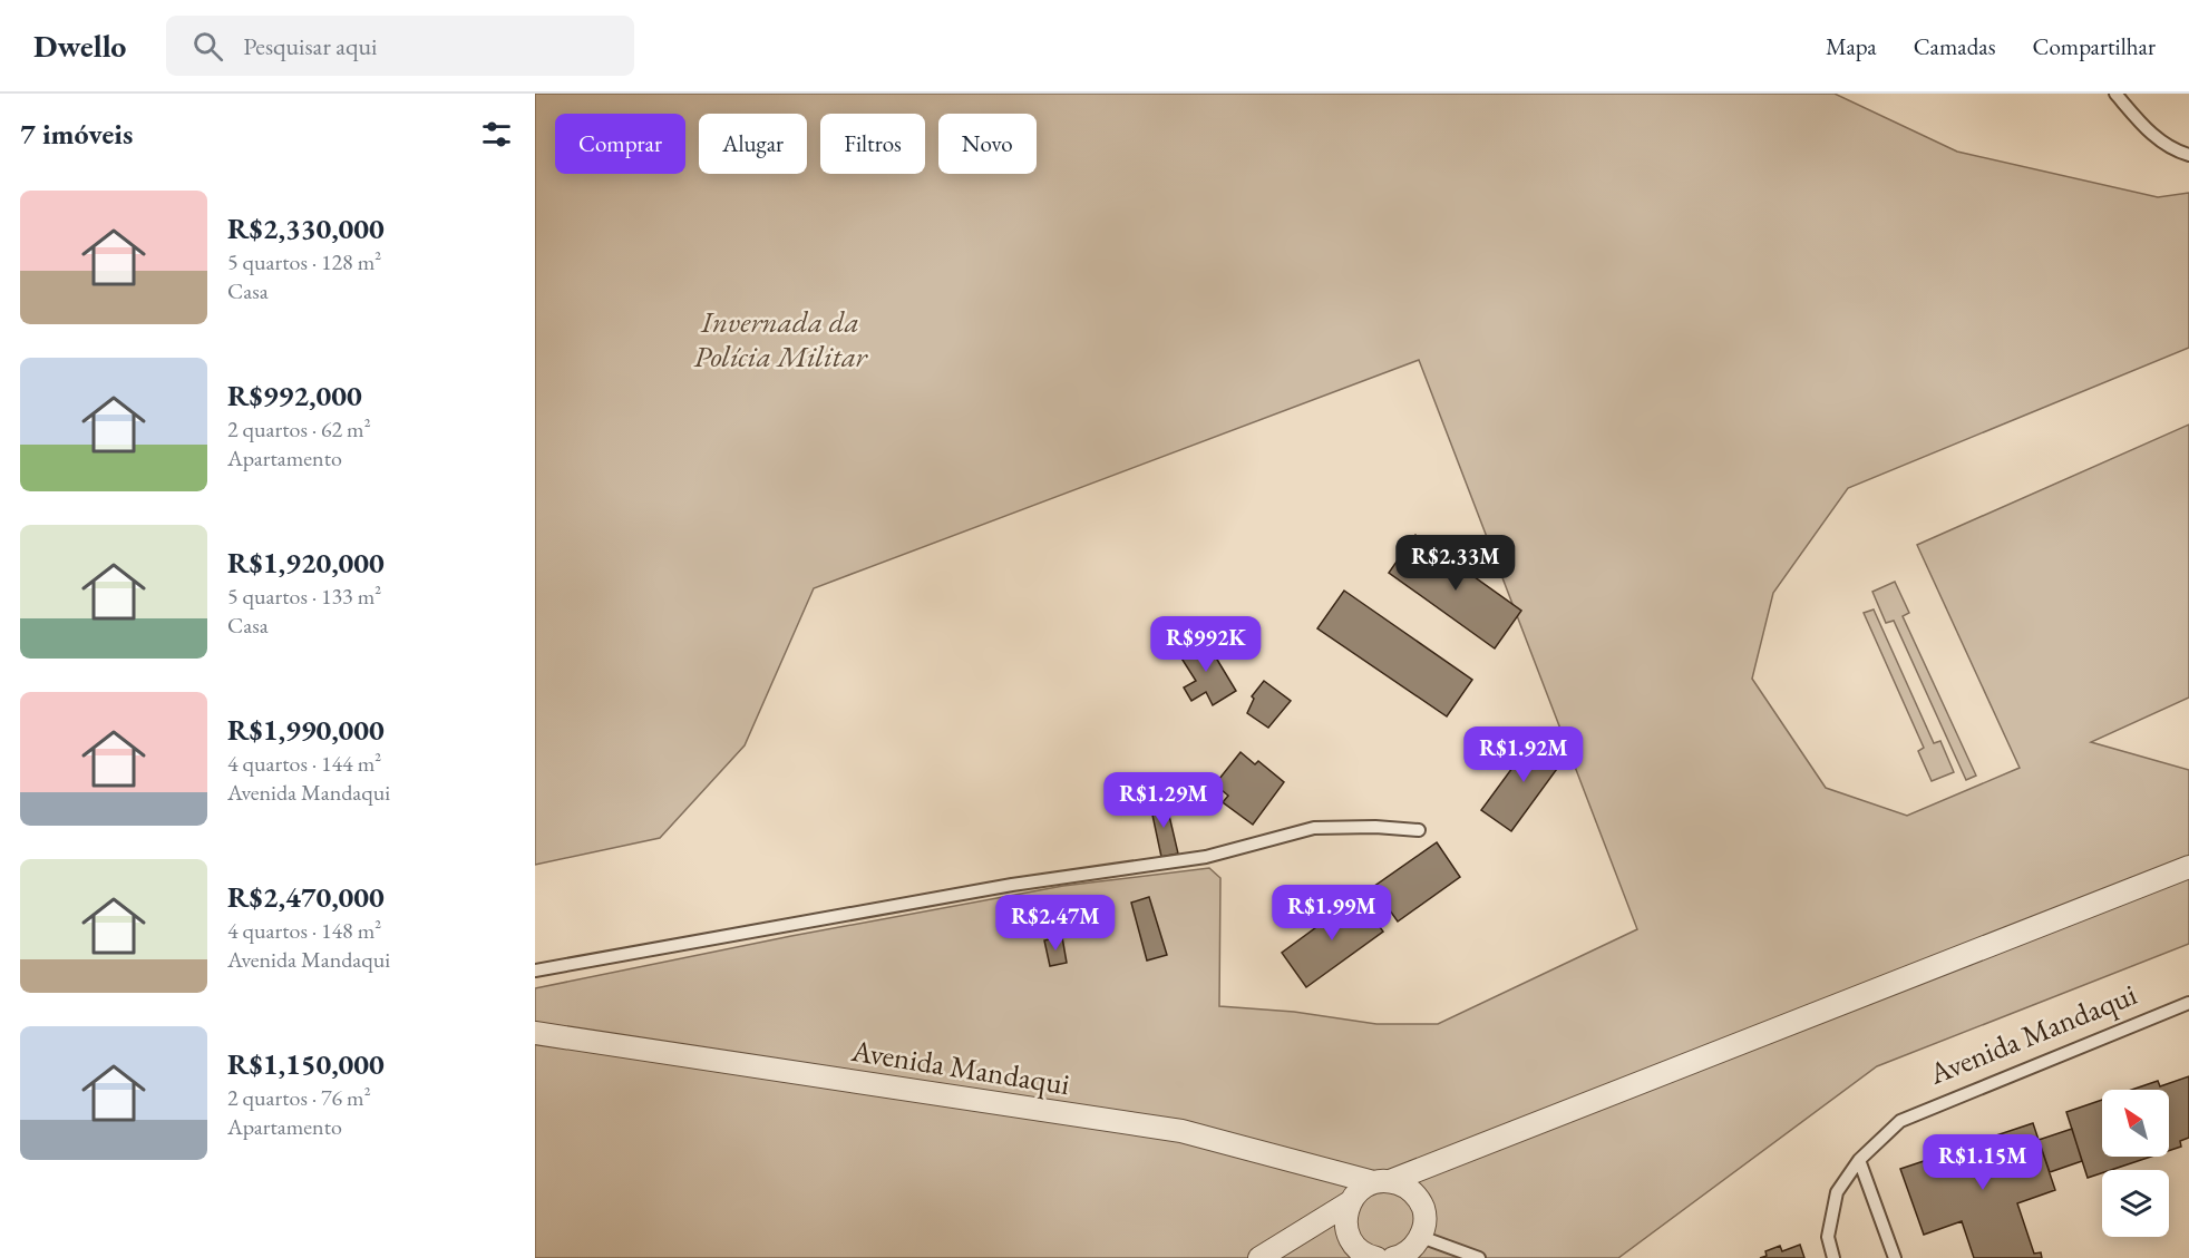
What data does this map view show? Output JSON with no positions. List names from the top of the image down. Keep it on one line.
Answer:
{"streets":{"street":["Avenida Mandaqui"]},"parks":["Invernada da Polícia Militar"],"north":"top left","page":{"header":"Dwello","search":"Pesquisar aqui","nav":["Mapa","Camadas","Compartilhar"],"heading":"7 imóveis","chip":["Comprar","Alugar","Filtros","Novo"],"list":[{"name":"R$2,330,000","note":"5 quartos · 128 m² · Casa"},{"name":"R$992,000","note":"2 quartos · 62 m² · Apartamento"},{"name":"R$1,920,000","note":"5 quartos · 133 m² · Casa"},{"name":"R$1,990,000","note":"4 quartos · 144 m² · Avenida Mandaqui"},{"name":"R$2,470,000","note":"4 quartos · 148 m² · Avenida Mandaqui"},{"name":"R$1,150,000","note":"2 quartos · 76 m² · Apartamento"}],"price":["R$2.33M","R$992K","R$1.92M","R$1.29M","R$1.99M","R$2.47M","R$1.15M"]}}
